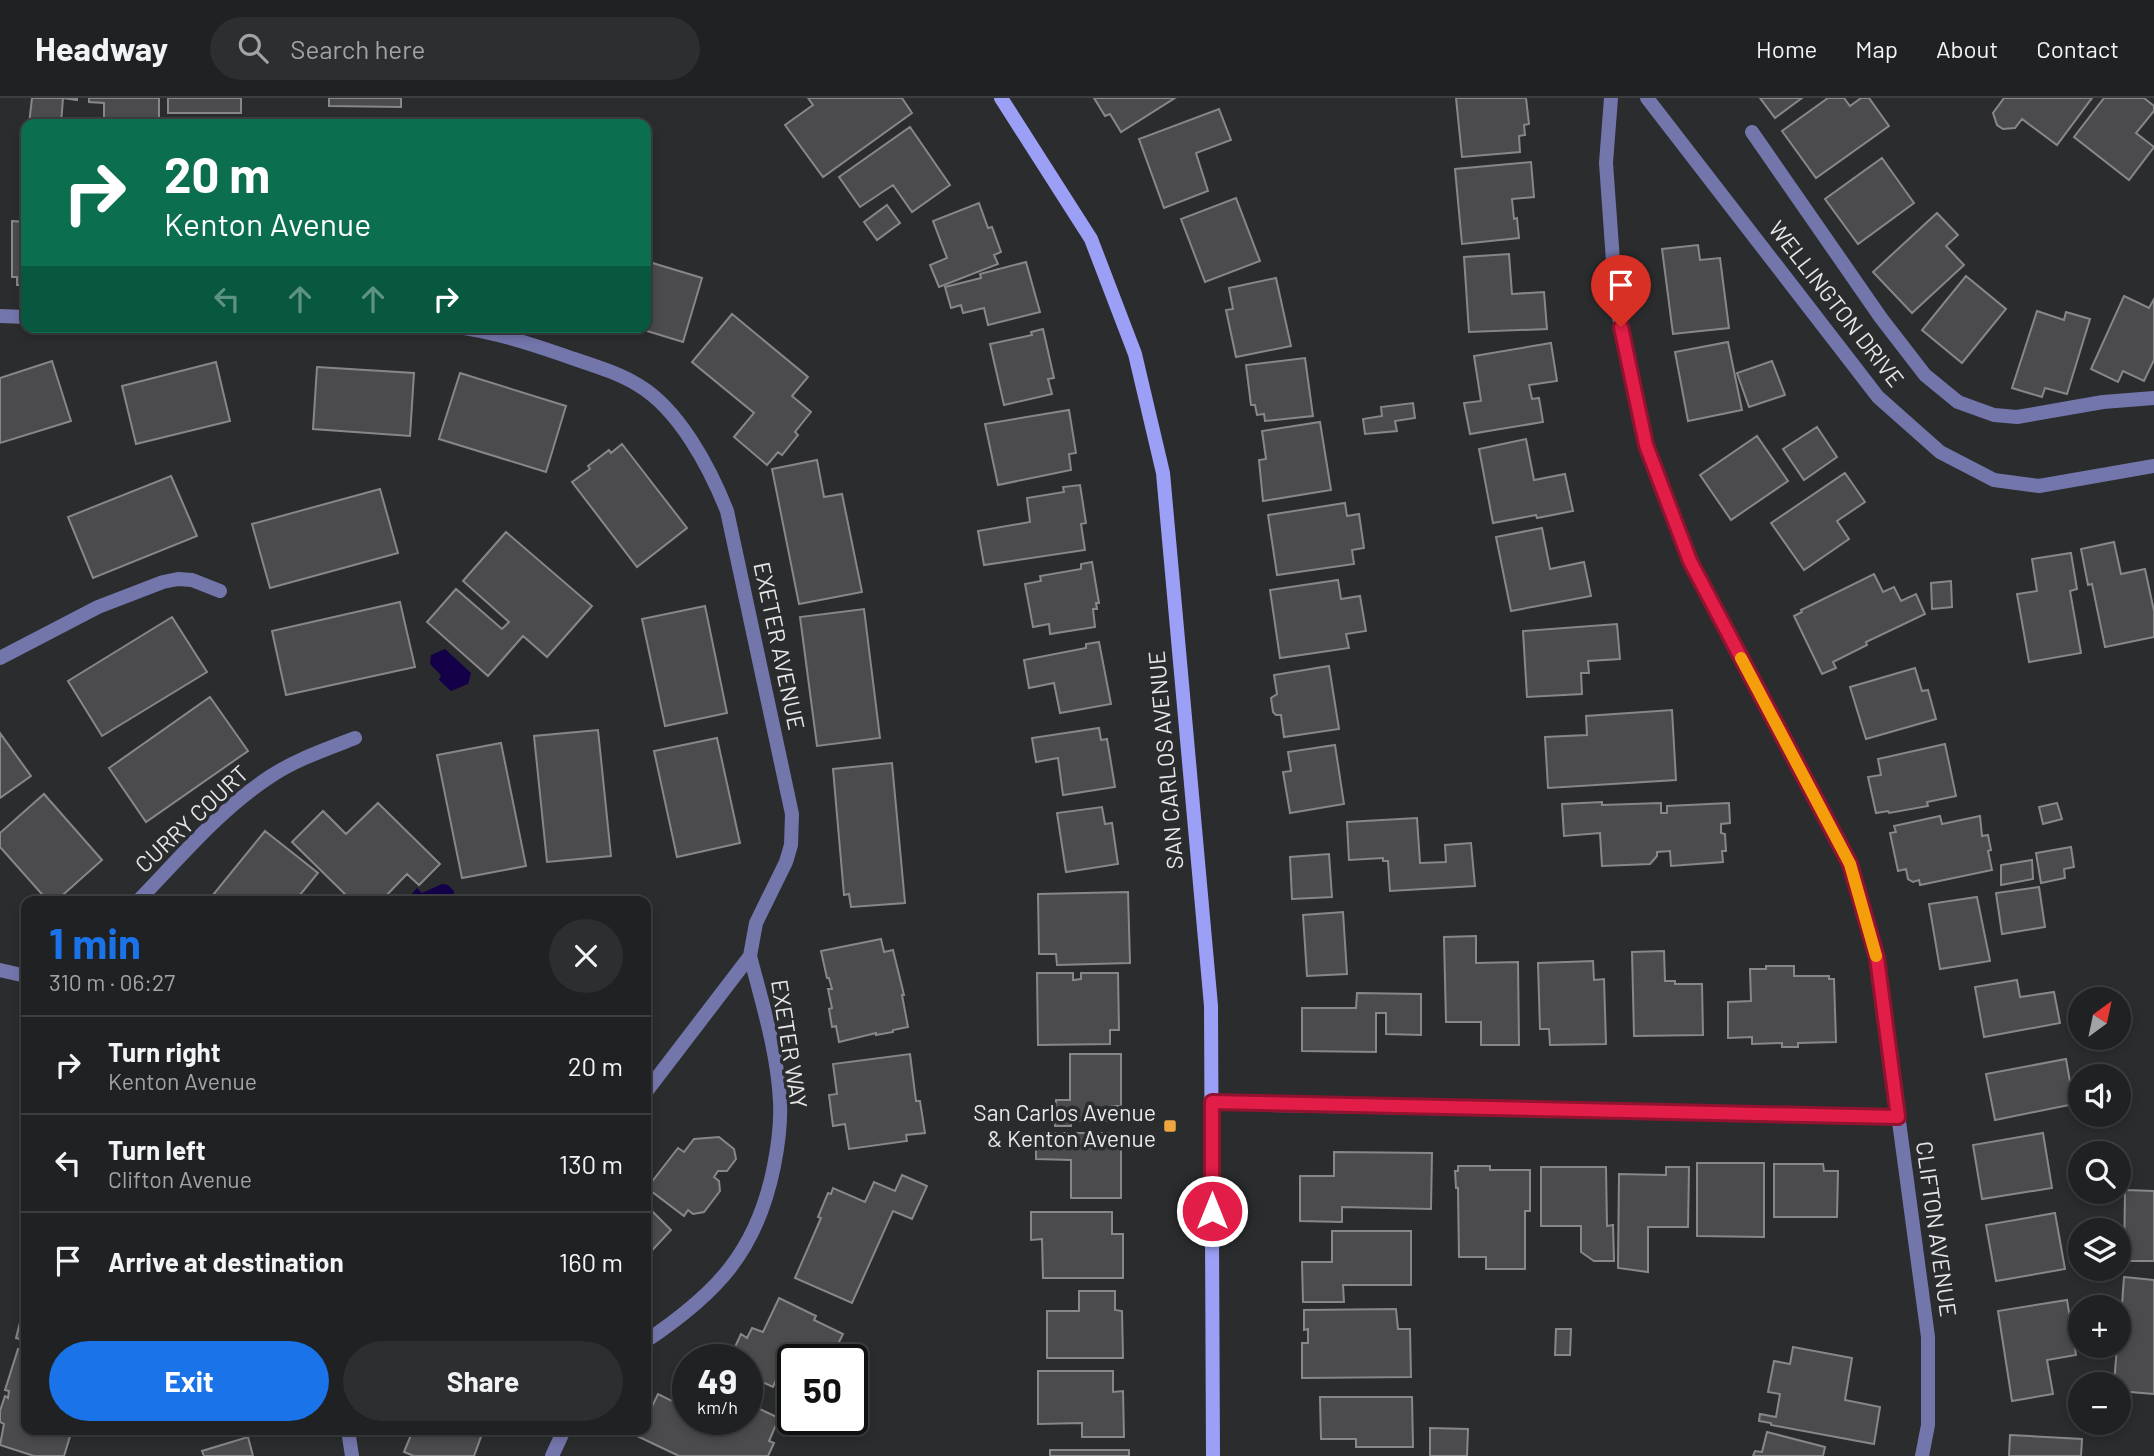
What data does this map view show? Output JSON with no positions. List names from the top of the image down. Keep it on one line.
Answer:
{"streets":{"main road":["SAN CARLOS AVENUE"],"street":["WELLINGTON DRIVE","EXETER AVENUE","CURRY COURT","EXETER WAY","CLIFTON AVENUE"]},"crossings":[["EXETER AVENUE","EXETER WAY"]],"places":{"transit":["San Carlos Avenue & Kenton Avenue"]},"north":"top right","page":{"header":"Headway","search":"Search here","nav":["Home","Map","About","Contact"],"turn":["20 m","Kenton Avenue"],"heading":["1 min","310 m · 06:27"],"map_buttons":["+","−"],"list":[{"name":"Turn right","note":"Kenton Avenue","value":"20 m"},{"name":"Turn left","note":"Clifton Avenue","value":"130 m"},{"name":"Arrive at destination","value":"160 m"}],"buttons":["Exit","Share"],"speed":"49 km/h","limit":"50"}}
